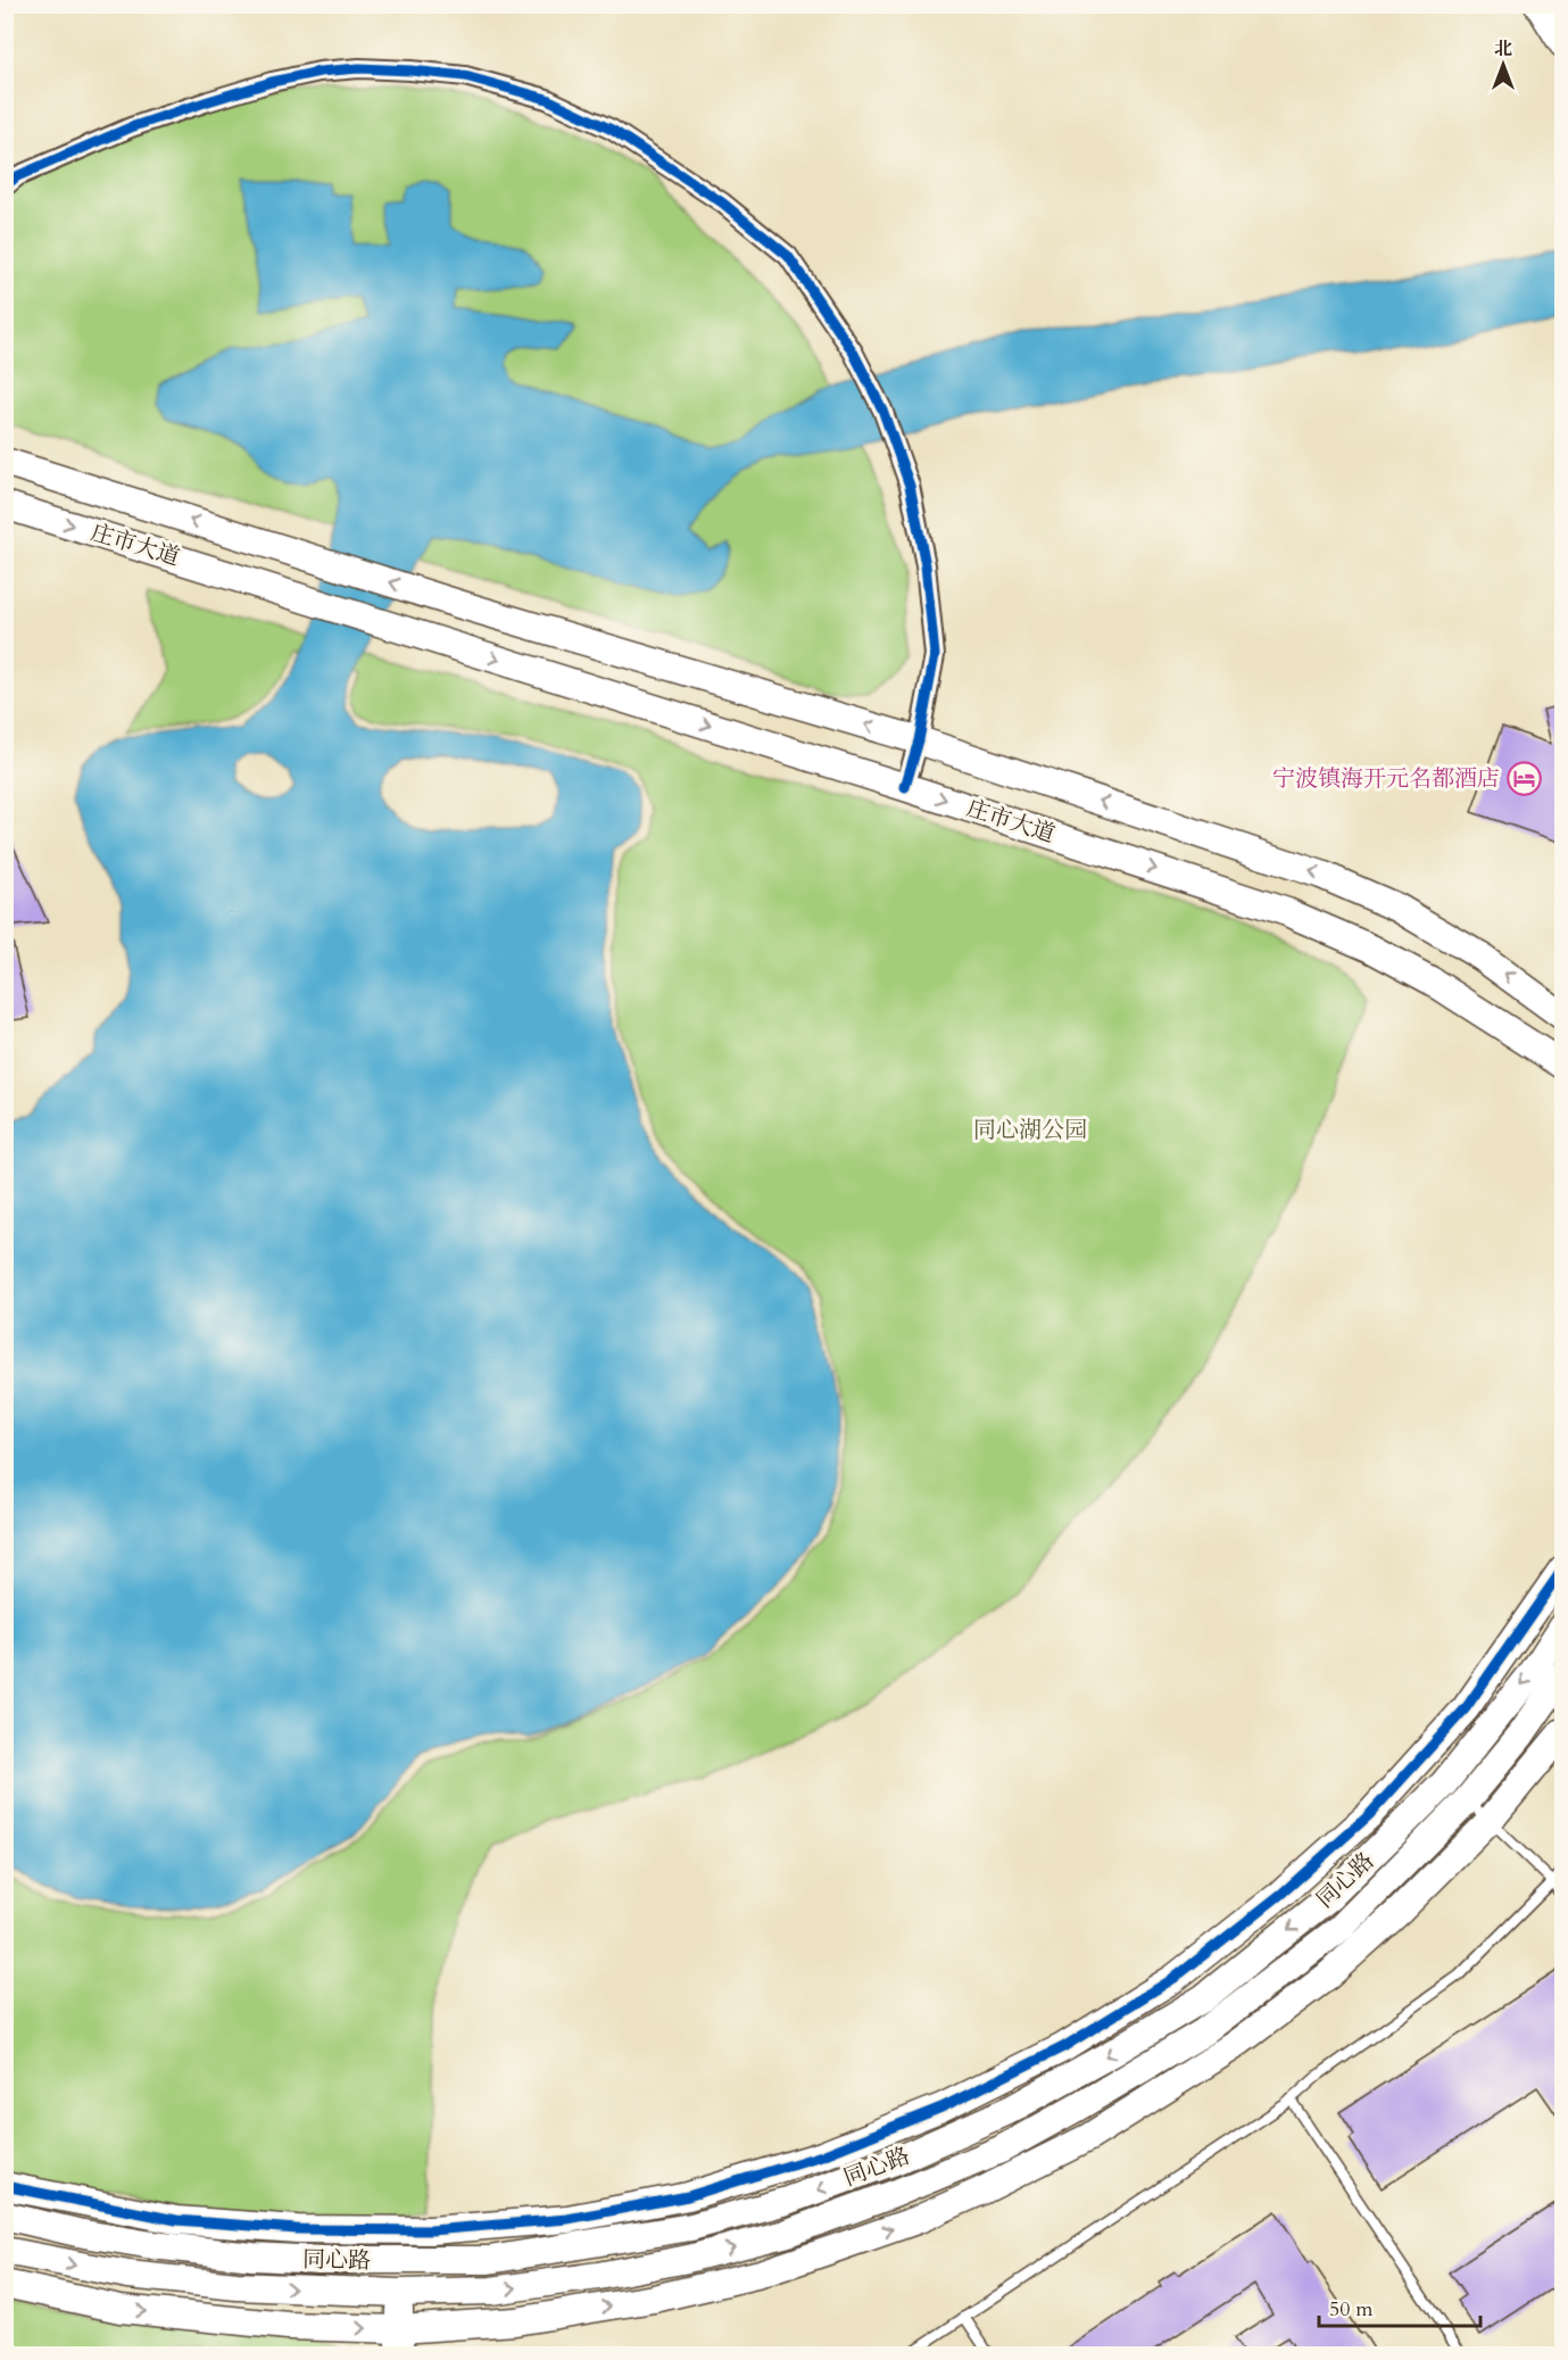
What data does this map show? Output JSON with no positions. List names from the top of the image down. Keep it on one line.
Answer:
{"streets":{"street":["庄市大道","同心路"]},"parks":["同心湖公园"],"places":{"hotel":["宁波镇海开元名都酒店"]},"scale_bar":"50 m","north":"top"}
